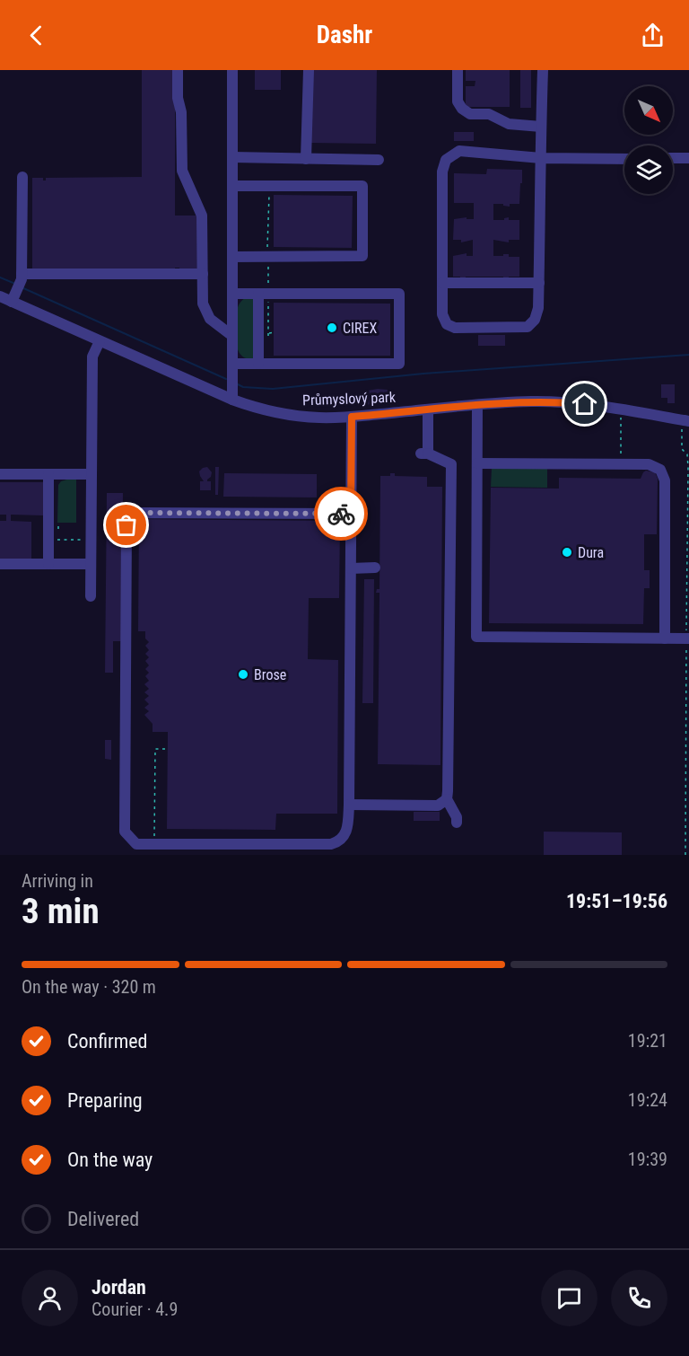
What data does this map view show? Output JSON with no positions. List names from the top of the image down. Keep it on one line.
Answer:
{"streets":{"street":["Průmyslový park"]},"places":["CIREX","Dura","Brose"],"north":"bottom right","page":{"header":"Dashr","heading":["3 min","Arriving in","19:51–19:56"],"panel":["Jordan","Courier · 4.9"],"bar":"On the way · 320 m","list":[["Confirmed","19:21"],["Preparing","19:24"],["On the way","19:39"],"Delivered"]}}
